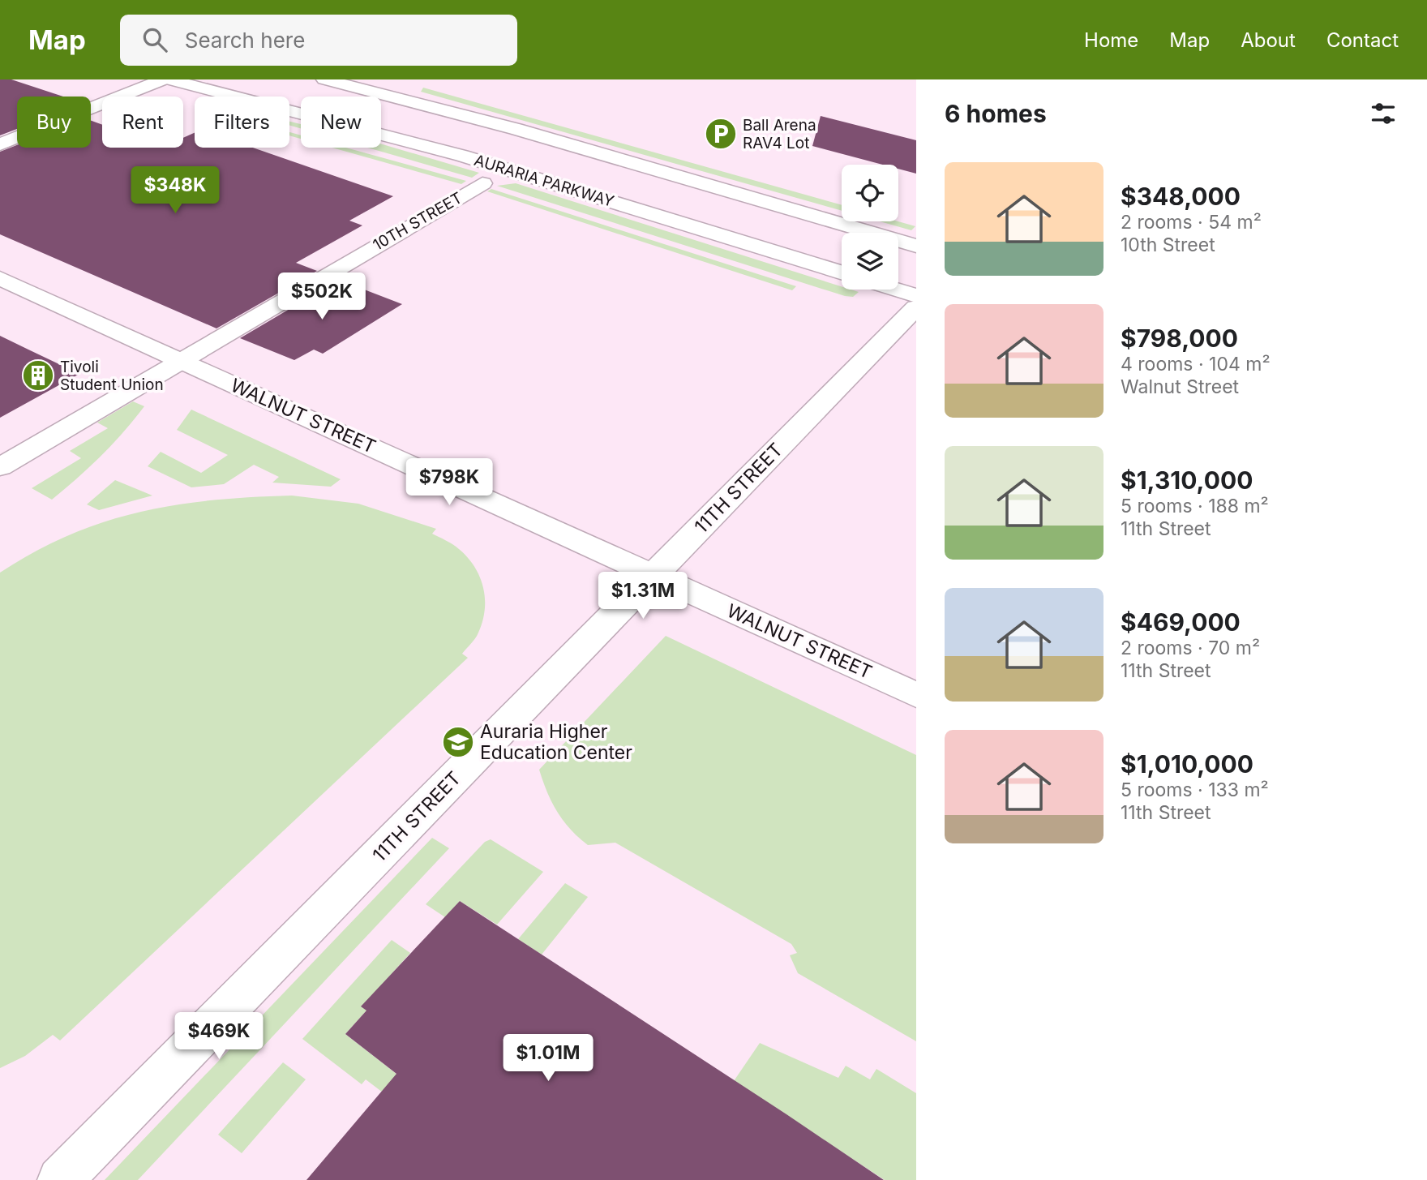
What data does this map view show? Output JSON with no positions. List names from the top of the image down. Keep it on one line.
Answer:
{"streets":{"street":["AURARIA PARKWAY","10TH STREET","WALNUT STREET","11TH STREET"]},"crossings":[["10TH STREET","WALNUT STREET"],["WALNUT STREET","11TH STREET"]],"places":{"parking":["Ball Arena RAV4 Lot"],"building":["Tivoli Student Union"],"school or university":["Auraria Higher Education Center"]},"page":{"header":"Map","search":"Search here","nav":["Home","Map","About","Contact"],"heading":"6 homes","chip":["Buy","Rent","Filters","New"],"list":[{"name":"$348,000","note":"2 rooms · 54 m² · 10th Street"},{"name":"$798,000","note":"4 rooms · 104 m² · Walnut Street"},{"name":"$1,310,000","note":"5 rooms · 188 m² · 11th Street"},{"name":"$469,000","note":"2 rooms · 70 m² · 11th Street"},{"name":"$1,010,000","note":"5 rooms · 133 m² · 11th Street"}],"price":["$348K","$502K","$798K","$1.31M","$469K","$1.01M"]}}
